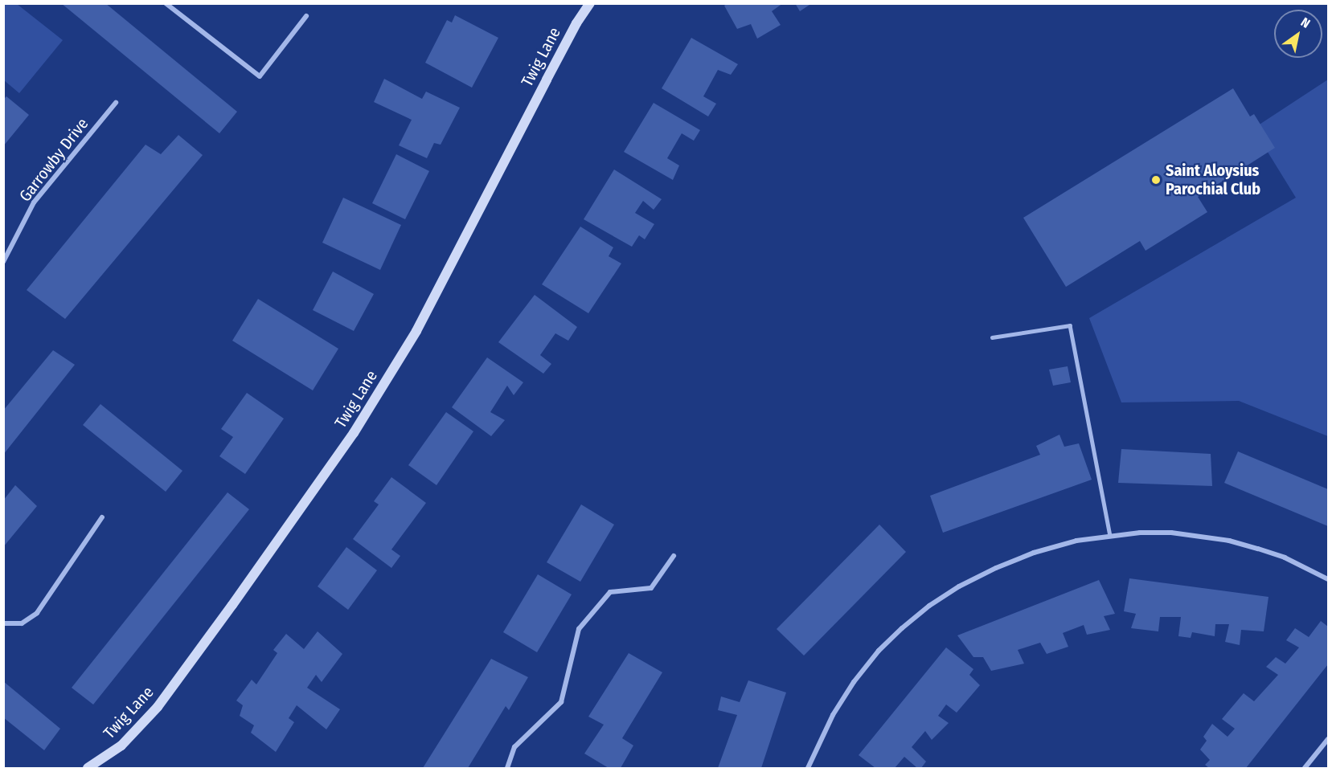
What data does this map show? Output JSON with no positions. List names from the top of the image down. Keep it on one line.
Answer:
{"streets":{"street":["Twig Lane","Garrowby Drive"]},"places":["Saint Aloysius Parochial Club"],"north":"top right"}
